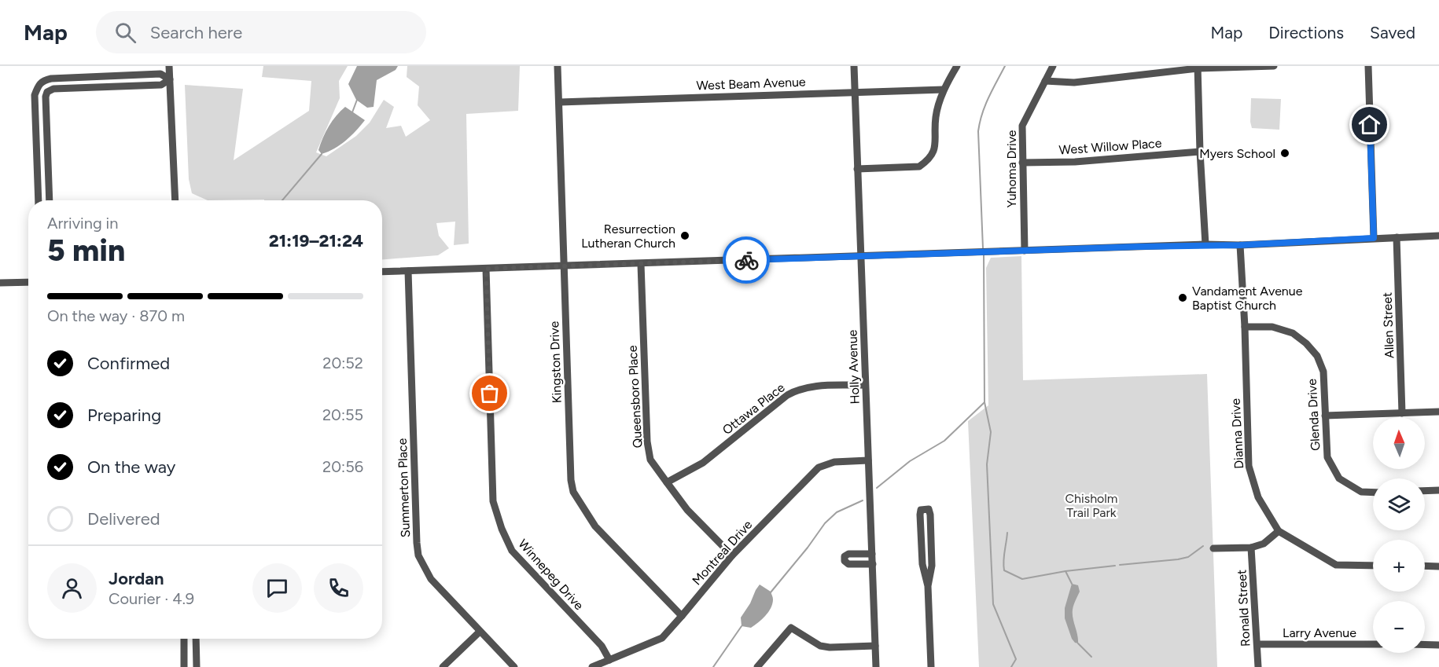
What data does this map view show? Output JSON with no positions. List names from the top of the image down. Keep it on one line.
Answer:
{"streets":{"street":["West Beam Avenue","West Willow Place","Yuhoma Drive","Allen Street","Kingston Drive","Holly Avenue","Queensboro Place","Ottawa Place","Glenda Drive","Dianna Drive","Summerton Place","Montreal Drive","Winnepeg Drive","Ronald Street","Larry Avenue"]},"crossings":[["West Beam Avenue","Kingston Drive"],["West Beam Avenue","Holly Avenue"],["West Willow Place","Yuhoma Drive"],["Kingston Drive","Montreal Drive"],["Holly Avenue","Ottawa Place"],["Holly Avenue","Montreal Drive"],["Queensboro Place","Ottawa Place"],["Queensboro Place","Montreal Drive"],["Glenda Drive","Dianna Drive"],["Montreal Drive","Winnepeg Drive"],["Ronald Street","Larry Avenue"]],"parks":["Chisholm Trail Park"],"places":["Myers School","Resurrection Lutheran Church","Vandament Avenue Baptist Church"],"north":"top","page":{"header":"Map","search":"Search here","nav":["Map","Directions","Saved"],"heading":["5 min","Arriving in","21:19–21:24"],"panel":["Jordan","Courier · 4.9"],"bar":"On the way · 870 m","list":[["Confirmed","20:52"],["Preparing","20:55"],["On the way","20:56"],"Delivered"],"map_buttons":["+","−"]}}
